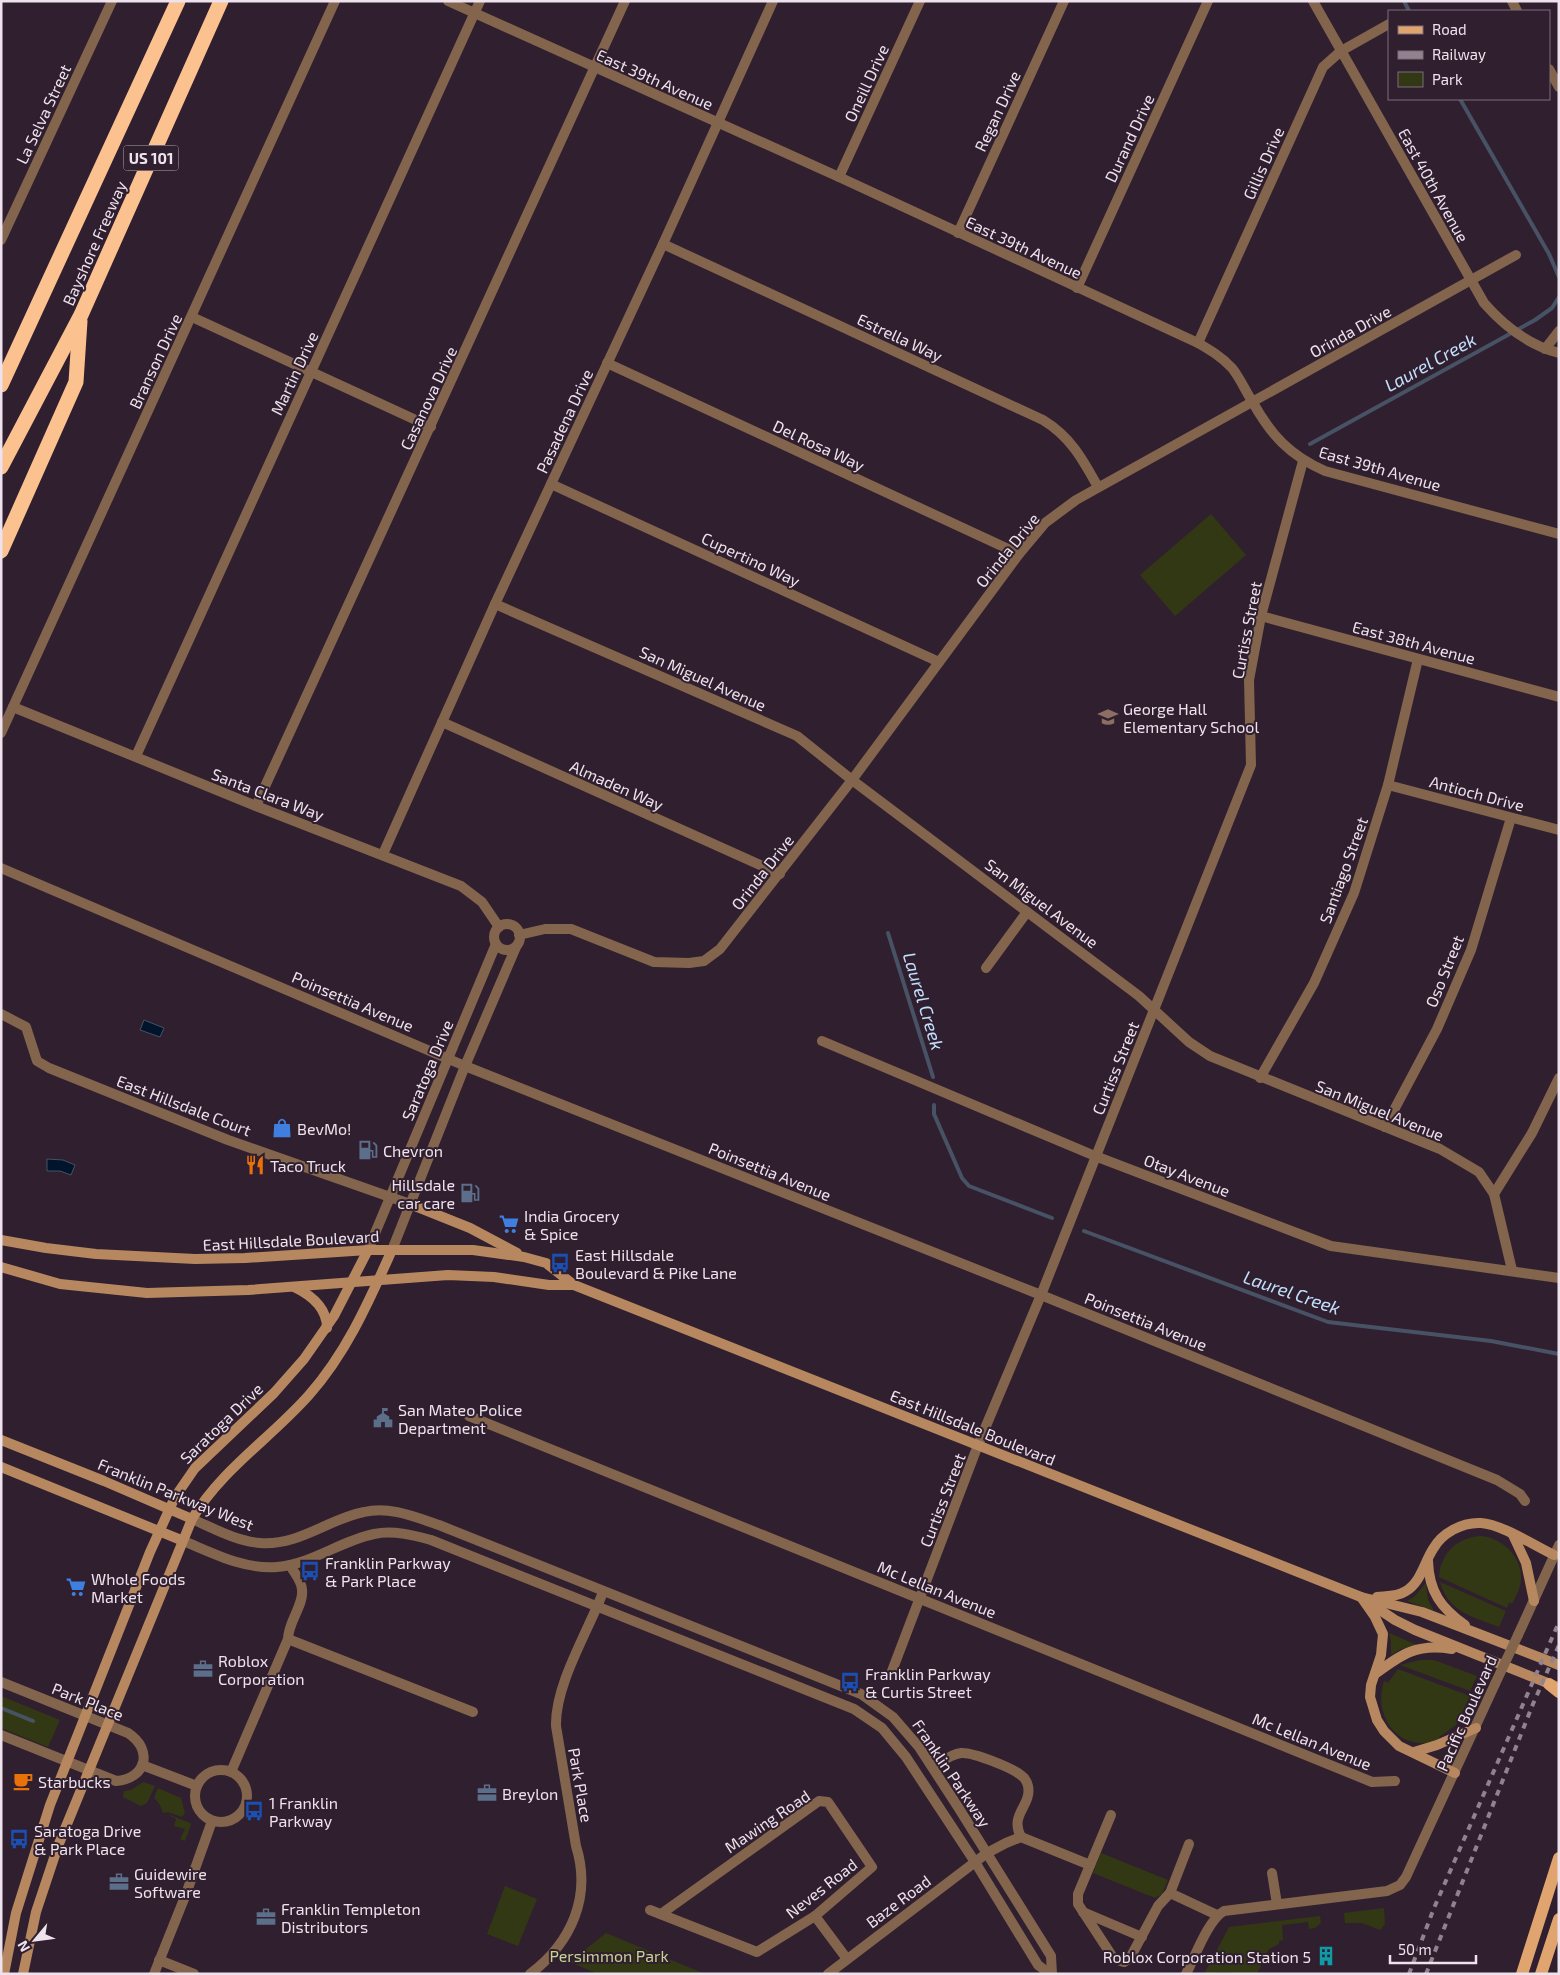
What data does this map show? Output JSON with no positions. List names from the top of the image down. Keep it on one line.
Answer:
{"streets":{"highway":["US 101","Bayshore Freeway"],"main road":["Saratoga Drive","East Hillsdale Boulevard","Franklin Parkway West"],"street":["East 39th Avenue","Oneill Drive","Regan Drive","La Selva Street","Durand Drive","Gillis Drive","East 40th Avenue","Orinda Drive","Estrella Way","Branson Drive","Martin Drive","Casanova Drive","Pasadena Drive","Del Rosa Way","Cupertino Way","Curtiss Street","East 38th Avenue","San Miguel Avenue","Almaden Way","Antioch Drive","Santa Clara Way","Santiago Street","Oso Street","Poinsettia Avenue","East Hillsdale Court","Otay Avenue","Mc Lellan Avenue","Park Place","Pacific Boulevard","Franklin Parkway","Mawing Road","Neves Road","Baze Road"]},"crossings":[["East 39th Avenue","Oneill Drive"],["East 39th Avenue","Regan Drive"],["East 39th Avenue","Durand Drive"],["East 39th Avenue","Gillis Drive"],["East 39th Avenue","Orinda Drive"],["East 39th Avenue","Martin Drive"],["East 39th Avenue","Casanova Drive"],["East 39th Avenue","Pasadena Drive"],["East 39th Avenue","Curtiss Street"],["Gillis Drive","East 40th Avenue"],["East 40th Avenue","Orinda Drive"],["Orinda Drive","Estrella Way"],["Orinda Drive","Del Rosa Way"],["Orinda Drive","Cupertino Way"],["Orinda Drive","San Miguel Avenue"],["Orinda Drive","Almaden Way"],["Orinda Drive","Santa Clara Way"],["Orinda Drive","Saratoga Drive"],["Estrella Way","Pasadena Drive"],["Branson Drive","Santa Clara Way"],["Martin Drive","Santa Clara Way"],["Casanova Drive","Santa Clara Way"],["Pasadena Drive","Del Rosa Way"],["Pasadena Drive","Cupertino Way"],["Pasadena Drive","San Miguel Avenue"],["Pasadena Drive","Almaden Way"],["Pasadena Drive","Santa Clara Way"],["Curtiss Street","East 38th Avenue"],["Curtiss Street","San Miguel Avenue"],["Curtiss Street","Poinsettia Avenue"],["Curtiss Street","Otay Avenue"],["Curtiss Street","East Hillsdale Boulevard"],["Curtiss Street","Mc Lellan Avenue"],["East 38th Avenue","Santiago Street"],["San Miguel Avenue","Santiago Street"],["San Miguel Avenue","Oso Street"],["San Miguel Avenue","Otay Avenue"],["Antioch Drive","Santiago Street"],["Antioch Drive","Oso Street"],["Santa Clara Way","Saratoga Drive"],["Poinsettia Avenue","Saratoga Drive"],["Saratoga Drive","East Hillsdale Court"],["Saratoga Drive","East Hillsdale Boulevard"],["Saratoga Drive","Franklin Parkway West"],["Saratoga Drive","Park Place"],["Franklin Parkway West","Park Place"],["Franklin Parkway West","Franklin Parkway"],["Park Place","Franklin Parkway"],["Franklin Parkway","Baze Road"],["Mawing Road","Neves Road"]],"water":["Laurel Creek"],"parks":["Persimmon Park"],"places":{"school or university":["George Hall Elementary School"],"shop":["BevMo!"],"fuel station":["Chevron","Hillsdale car care"],"restaurant":["Taco Truck"],"supermarket":["India Grocery & Spice","Whole Foods Market"],"bus stop":["East Hillsdale Boulevard & Pike Lane","Franklin Parkway & Park Place","Franklin Parkway & Curtis Street","1 Franklin Parkway","Saratoga Drive & Park Place"],"public building":["San Mateo Police Department"],"office":["Roblox Corporation","Breylon","Guidewire Software","Franklin Templeton Distributors"],"cafe":["Starbucks"],"building":["Roblox Corporation Station 5"]},"legend":["Road","Railway","Park"],"scale_bar":"50 m","north":"bottom left"}
